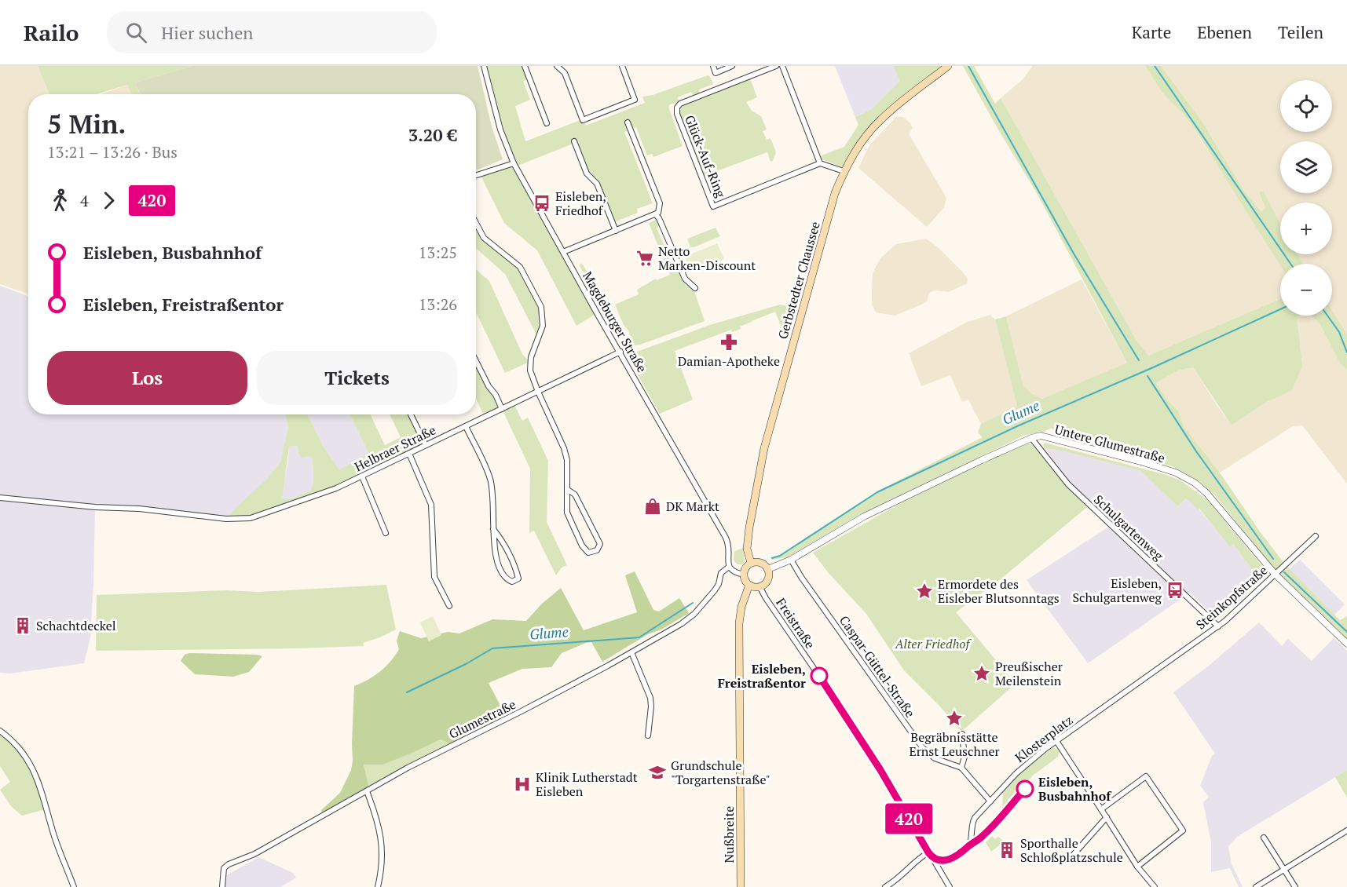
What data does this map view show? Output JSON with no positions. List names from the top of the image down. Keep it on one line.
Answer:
{"streets":{"main road":["Gerbstedter Chaussee","Nußbreite"],"street":["Glück-Auf-Ring","Magdeburger Straße","Untere Glumestraße","Helbraer Straße","Schulgartenweg","Steinkopfstraße","Freistraße","Caspar-Güttel-Straße","Glumestraße","Klosterplatz"]},"crossings":[["Gerbstedter Chaussee","Freistraße"],["Gerbstedter Chaussee","Nußbreite"],["Magdeburger Straße","Helbraer Straße"],["Magdeburger Straße","Glumestraße"],["Untere Glumestraße","Schulgartenweg"],["Untere Glumestraße","Steinkopfstraße"],["Untere Glumestraße","Caspar-Güttel-Straße"],["Schulgartenweg","Steinkopfstraße"],["Steinkopfstraße","Klosterplatz"],["Freistraße","Nußbreite"]],"water":["Glume"],"parks":["Alter Friedhof"],"places":{"bus stop":["Eisleben, Friedhof","Eisleben, Schulgartenweg"],"supermarket":["Netto Marken-Discount"],"pharmacy":["Damian-Apotheke"],"shop":["DK Markt"],"place":["Ermordete des Eisleber Blutsonntags","Preußischer Meilenstein","Begräbnisstätte Ernst Leuschner"],"building":["Schachtdeckel","Sporthalle Schloßplatzschule"],"other":["Eisleben, Freistraßentor","Eisleben, Busbahnhof"],"school or university":["Grundschule \"Torgartenstraße\""],"hospital":["Klinik Lutherstadt Eisleben"]},"lines":["bus line 420"],"page":{"header":"Railo","search":"Hier suchen","nav":["Karte","Ebenen","Teilen"],"on_map":"420","map_buttons":["+","−"],"heading":["5 Min.","13:21 – 13:26 · Bus","3.20 €"],"legs":["4","420"],"list":[{"name":"Eisleben, Busbahnhof","value":"13:25"},{"name":"Eisleben, Freistraßentor","value":"13:26"}],"buttons":["Los","Tickets"]}}
